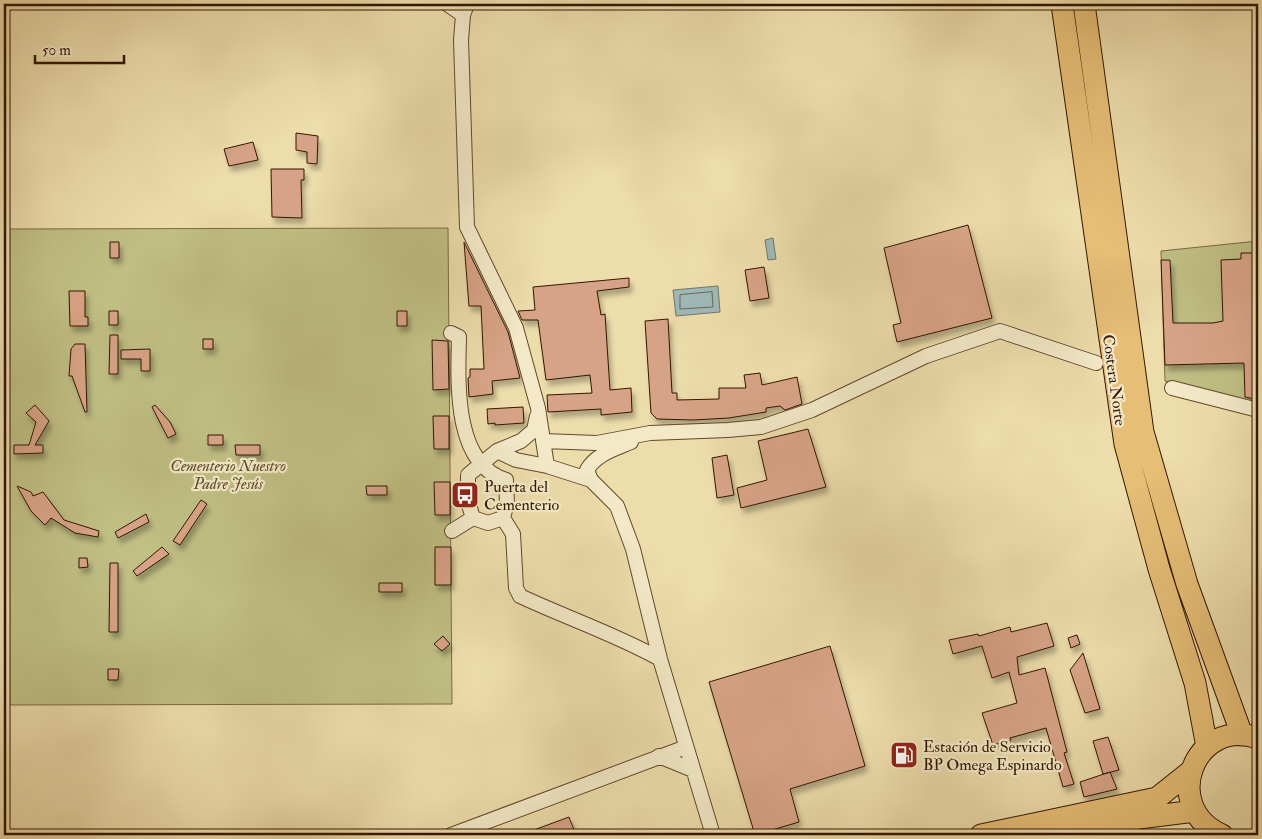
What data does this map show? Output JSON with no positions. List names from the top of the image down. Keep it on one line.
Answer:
{"streets":{"main road":["Costera Norte"]},"parks":["Cementerio Nuestro Padre Jesús"],"places":{"bus stop":["Puerta del Cementerio"],"fuel station":["Estación de Servicio BP Omega Espinardo"]},"scale_bar":"50 m"}
